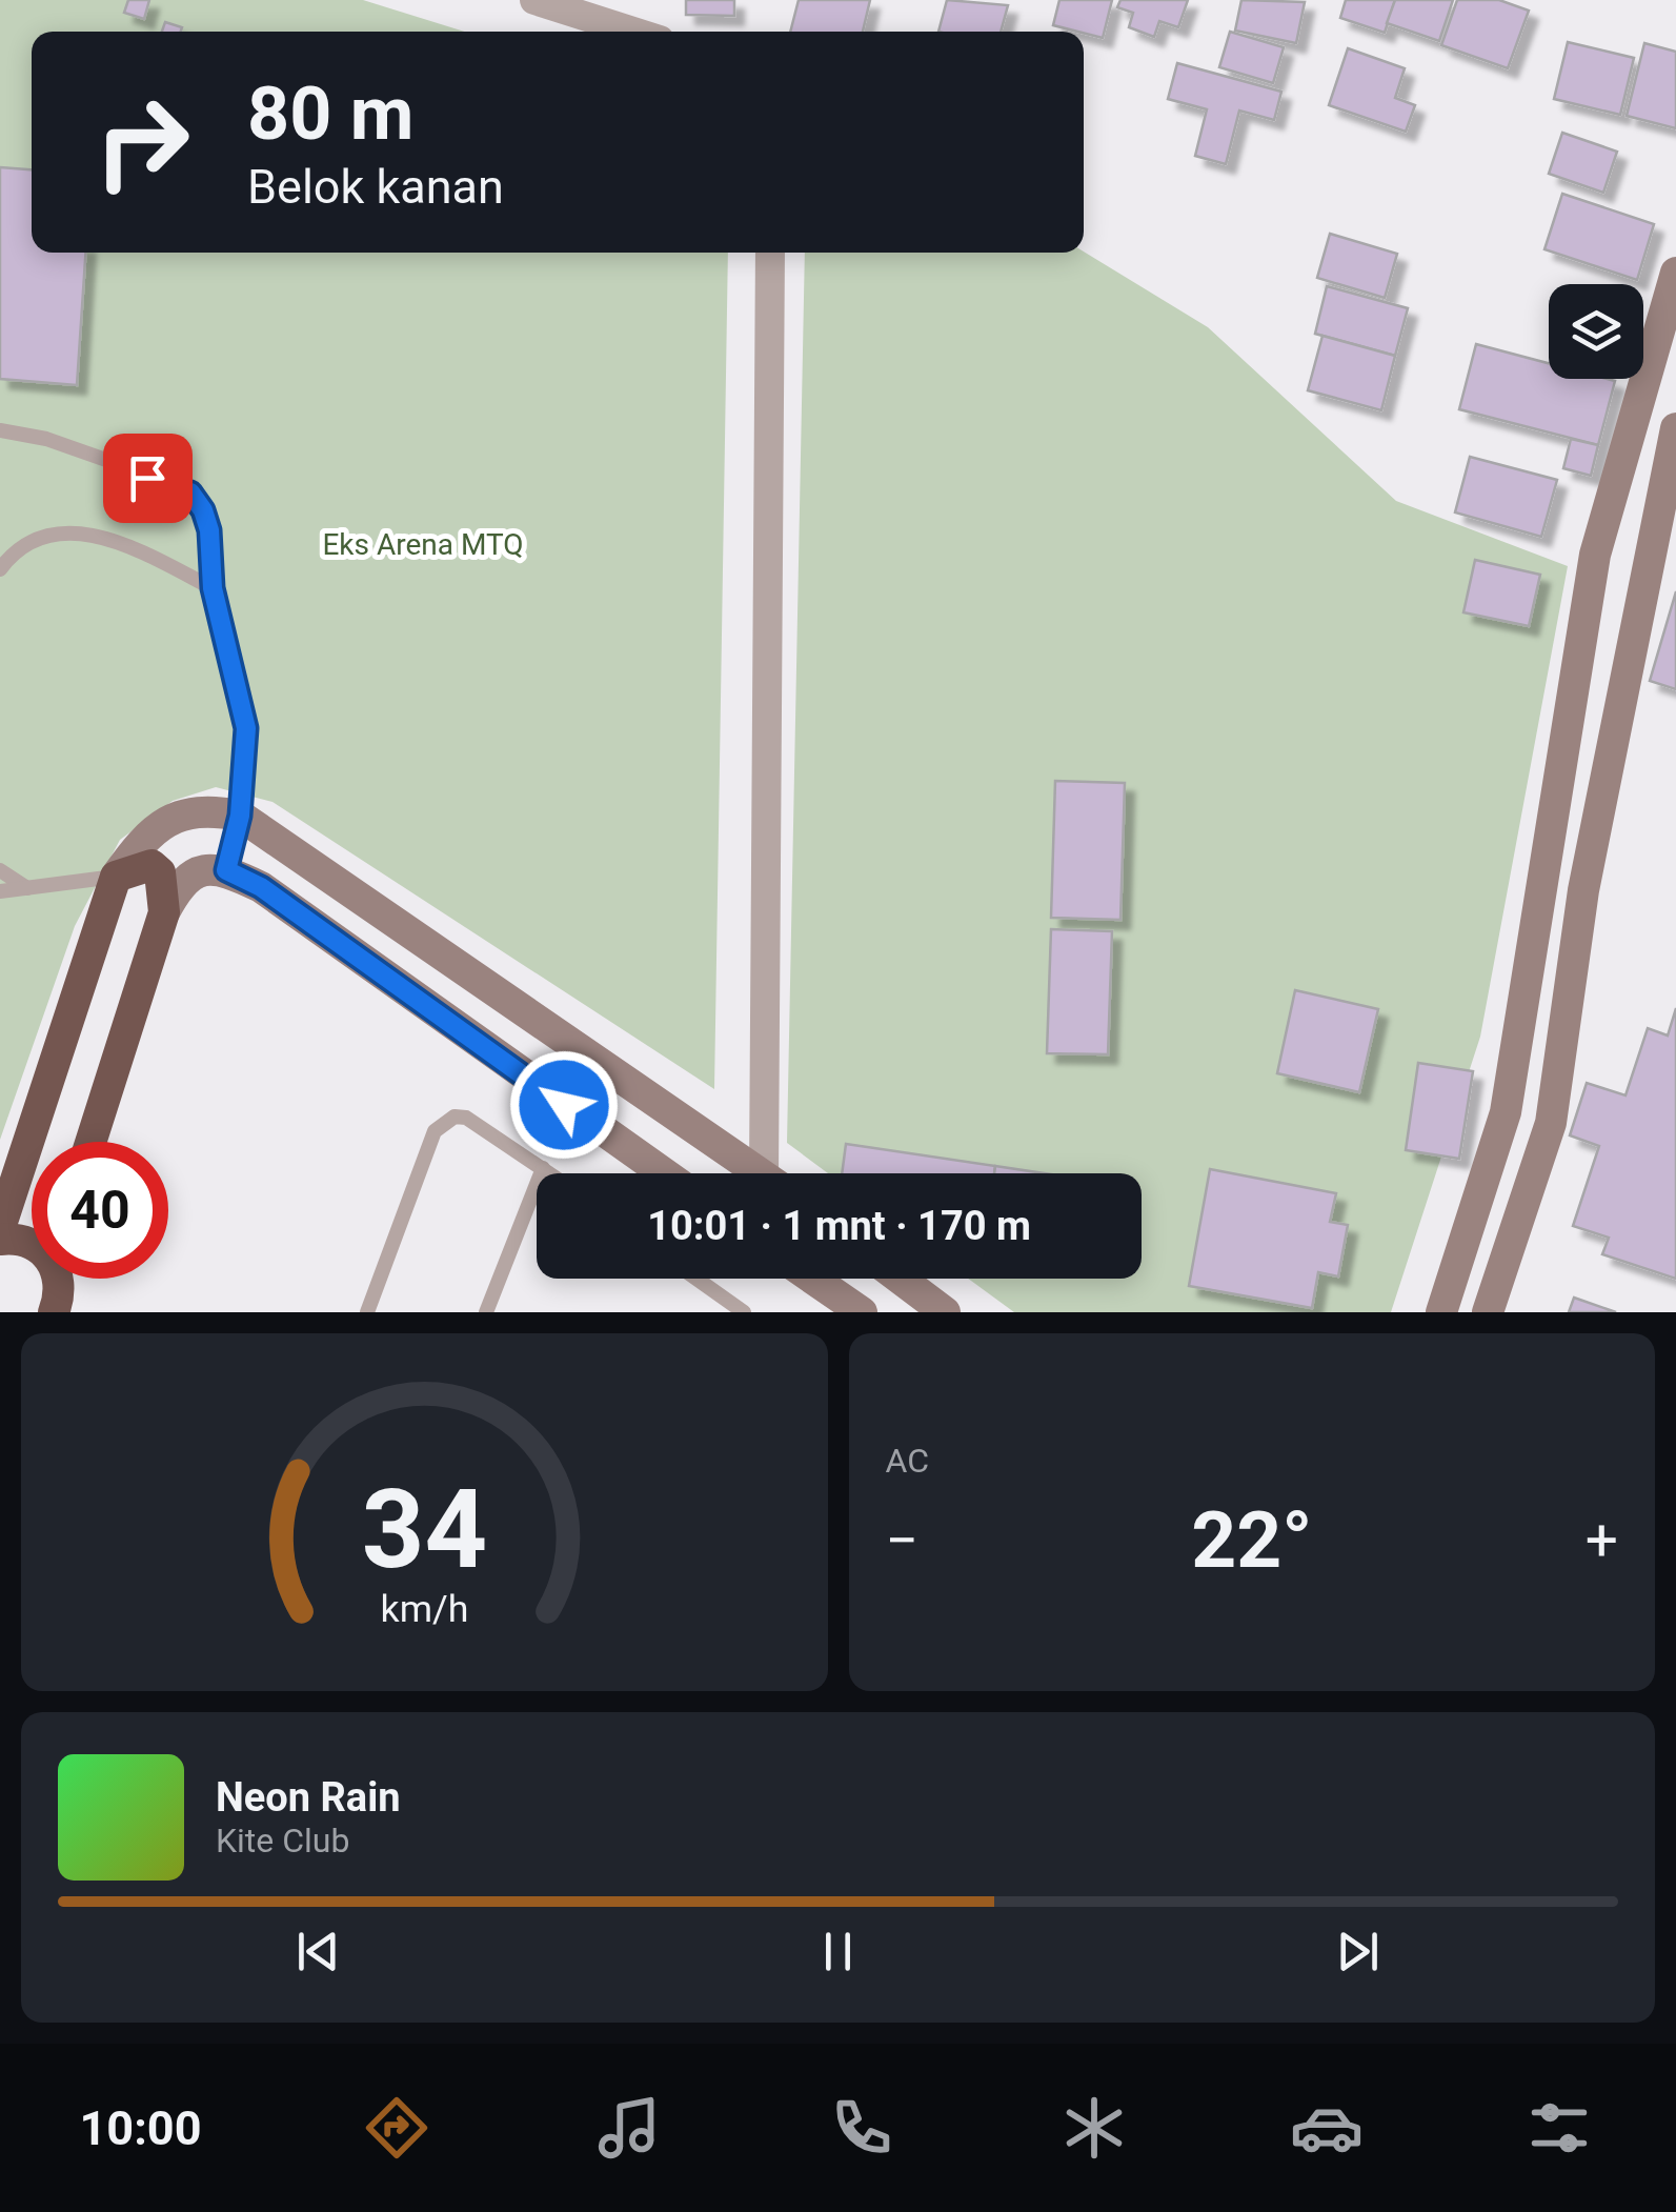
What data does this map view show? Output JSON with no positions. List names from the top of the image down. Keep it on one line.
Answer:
{"parks":["Eks Arena MTQ"],"page":{"turn":["80 m","Belok kanan"],"limit":"40","trip":"10:01 · 1 mnt · 170 m","tile":"AC","heat":["−","22°","+"],"song":["Neon Rain","Kite Club"],"tabs":"10:00","gauge":["34","km/h"]}}
